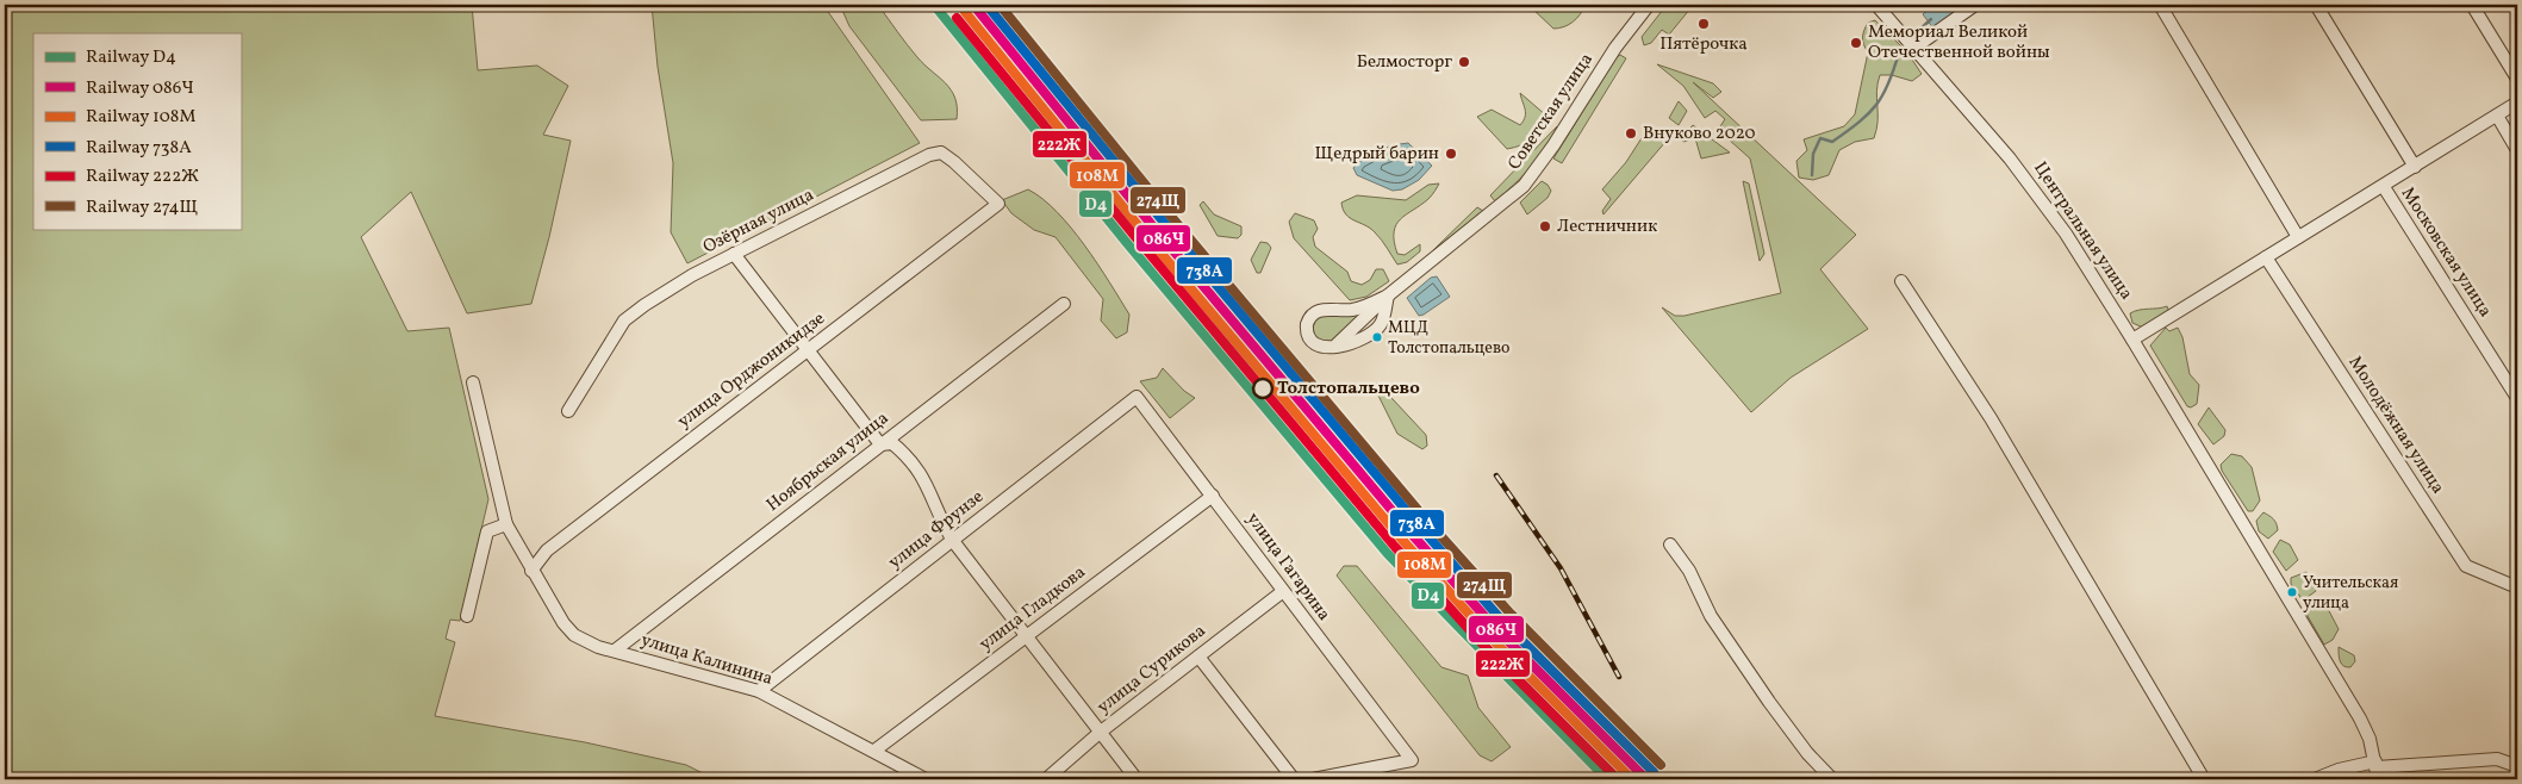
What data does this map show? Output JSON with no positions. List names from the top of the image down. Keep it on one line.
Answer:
{"streets":{"street":["Советская улица","Озёрная улица","Центральная улица","Московская улица","улица Орджоникидзе","Молодёжная улица","Ноябрьская улица","улица Фрунзе","улица Гагарина","улица Гладкова","улица Калинина","улица Сурикова"]},"crossings":[["Озёрная улица","улица Орджоникидзе"],["улица Орджоникидзе","улица Калинина"],["Ноябрьская улица","улица Калинина"],["улица Фрунзе","улица Гагарина"],["улица Фрунзе","улица Калинина"],["улица Гагарина","улица Гладкова"],["улица Гагарина","улица Сурикова"],["улица Гладкова","улица Калинина"]],"places":["Пятёрочка","Мемориал Великой Отечественной войны","Белмосторг","Внуково 2020","Щедрый барин","Лестничник","МЦД Толстопальцево","Толстопальцево","Учительская улица"],"lines":["rail line D4","rail line 086Ч","rail line 738А","rail line 274Щ","rail line 108М","rail line 222Ж"],"legend":["Railway D4","Railway 086Ч","Railway 108М","Railway 738А","Railway 222Ж","Railway 274Щ"]}
